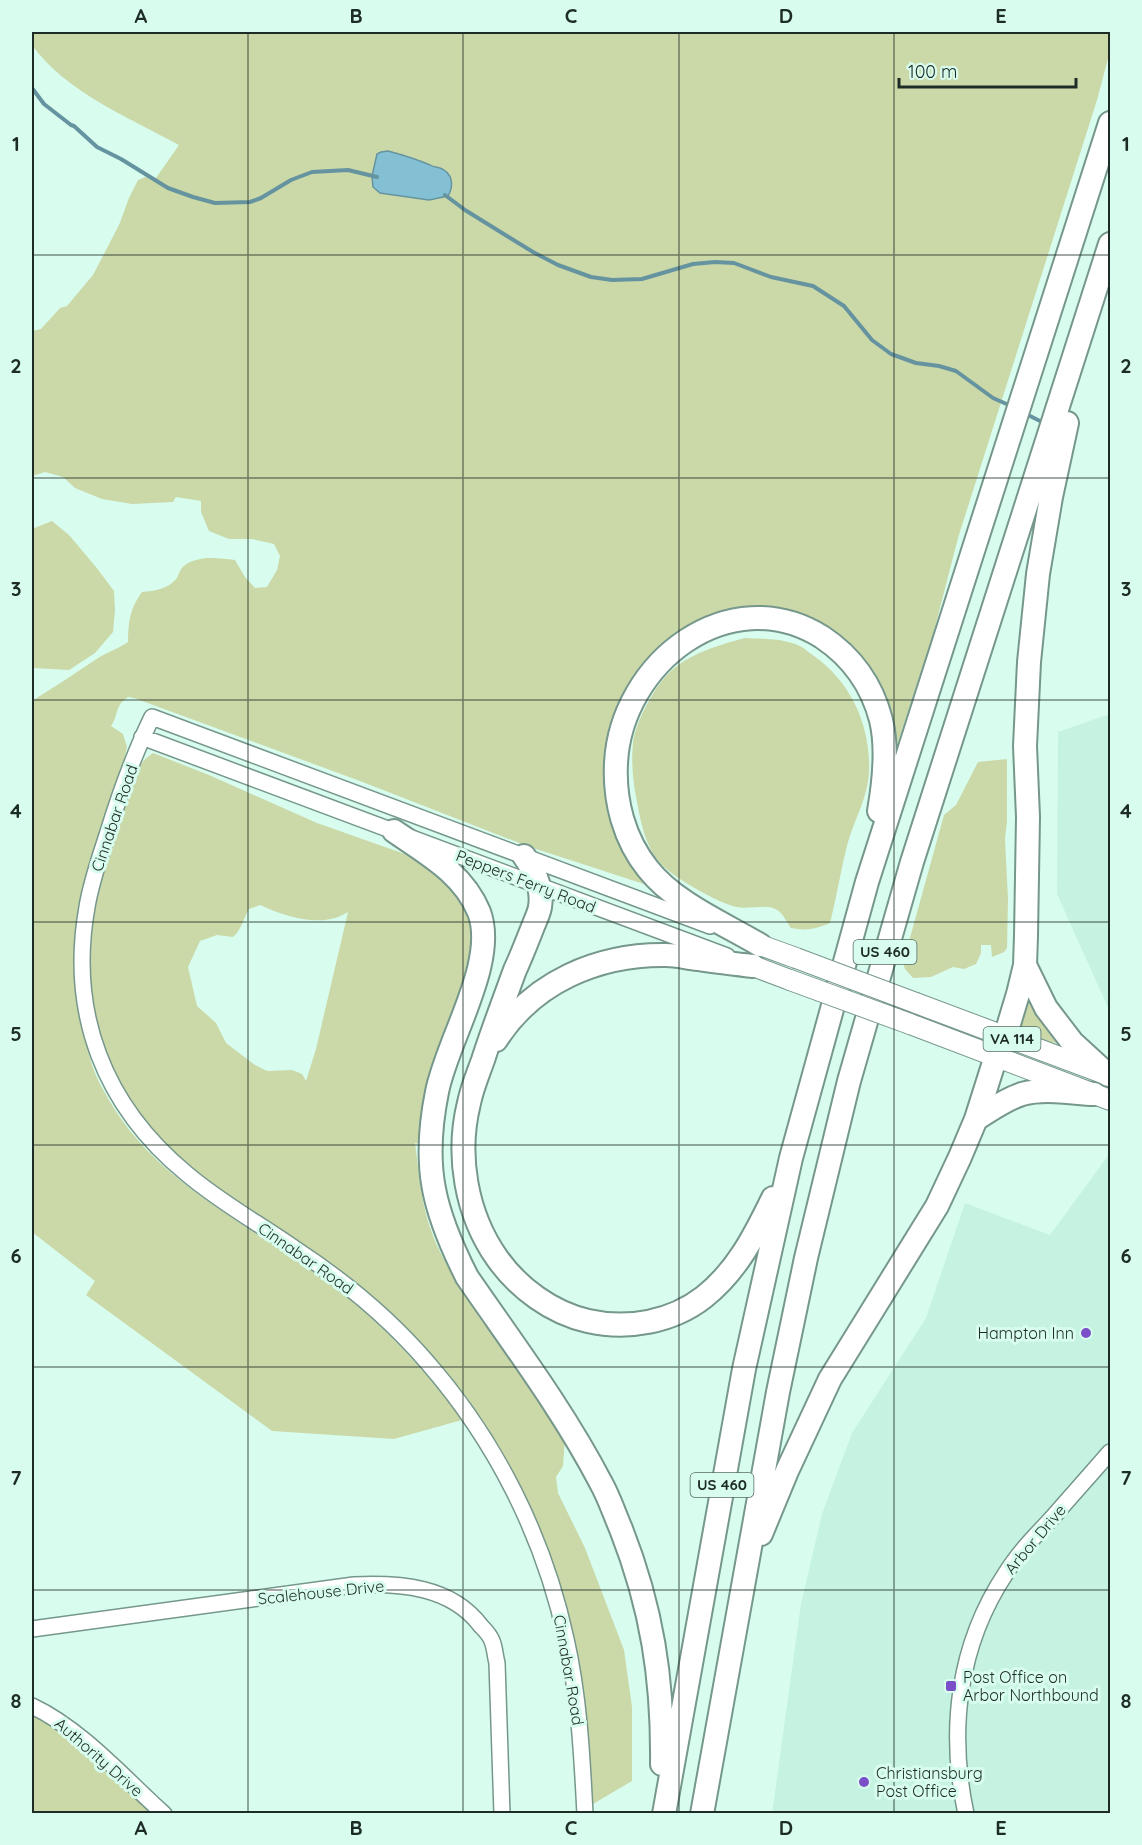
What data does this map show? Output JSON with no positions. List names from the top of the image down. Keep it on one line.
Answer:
{"streets":{"highway":["US 460"],"main road":["Peppers Ferry Road","VA 114"],"street":["Cinnabar Road","Arbor Drive","Scalehouse Drive","Authority Drive"]},"crossings":[["Cinnabar Road","Peppers Ferry Road"],["Peppers Ferry Road","VA 114"]],"places":{"other":["Hampton Inn","Christiansburg Post Office"],"transit":["Post Office on Arbor Northbound"]},"scale_bar":"100 m","grid":{"columns":["A","B","C","D","E"],"rows":["1","2","3","4","5","6","7","8"]}}
